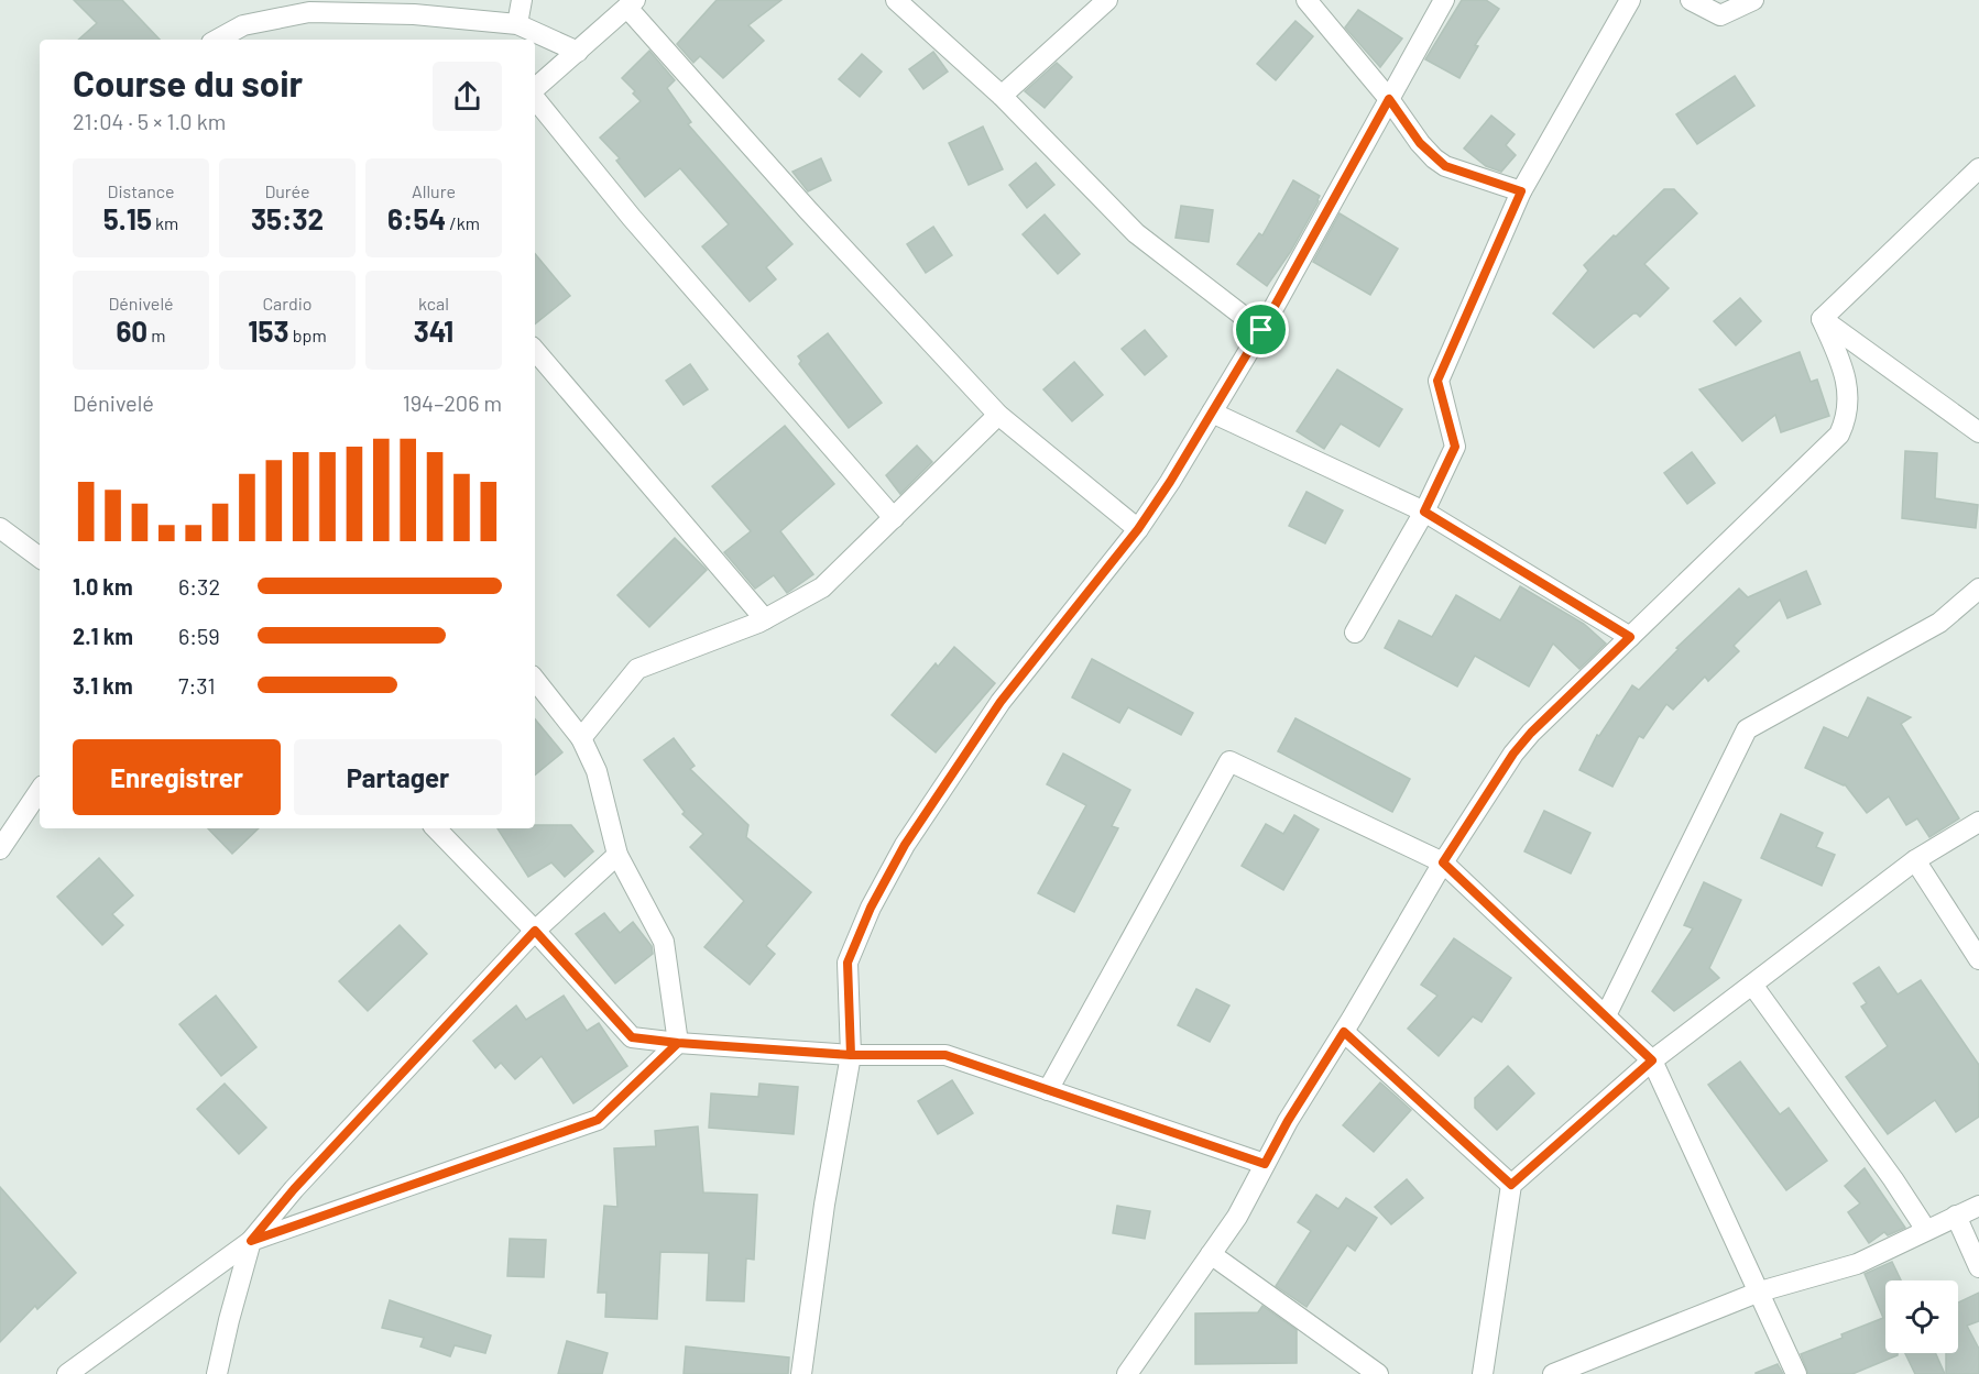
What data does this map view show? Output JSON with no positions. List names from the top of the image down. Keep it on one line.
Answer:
{"page":{"heading":["Course du soir","21:04 · 5 × 1.0 km"],"stats":[["Distance","5.15 km"],["Durée","35:32"],["Allure","6:54 /km"],["Dénivelé","60 m"],["Cardio","153 bpm"],["kcal","341"]],"chart":["Dénivelé","194–206 m"],"list":[{"name":"1.0 km","note":"6:32"},{"name":"2.1 km","note":"6:59"},{"name":"3.1 km","note":"7:31"}],"buttons":["Enregistrer","Partager"]}}
